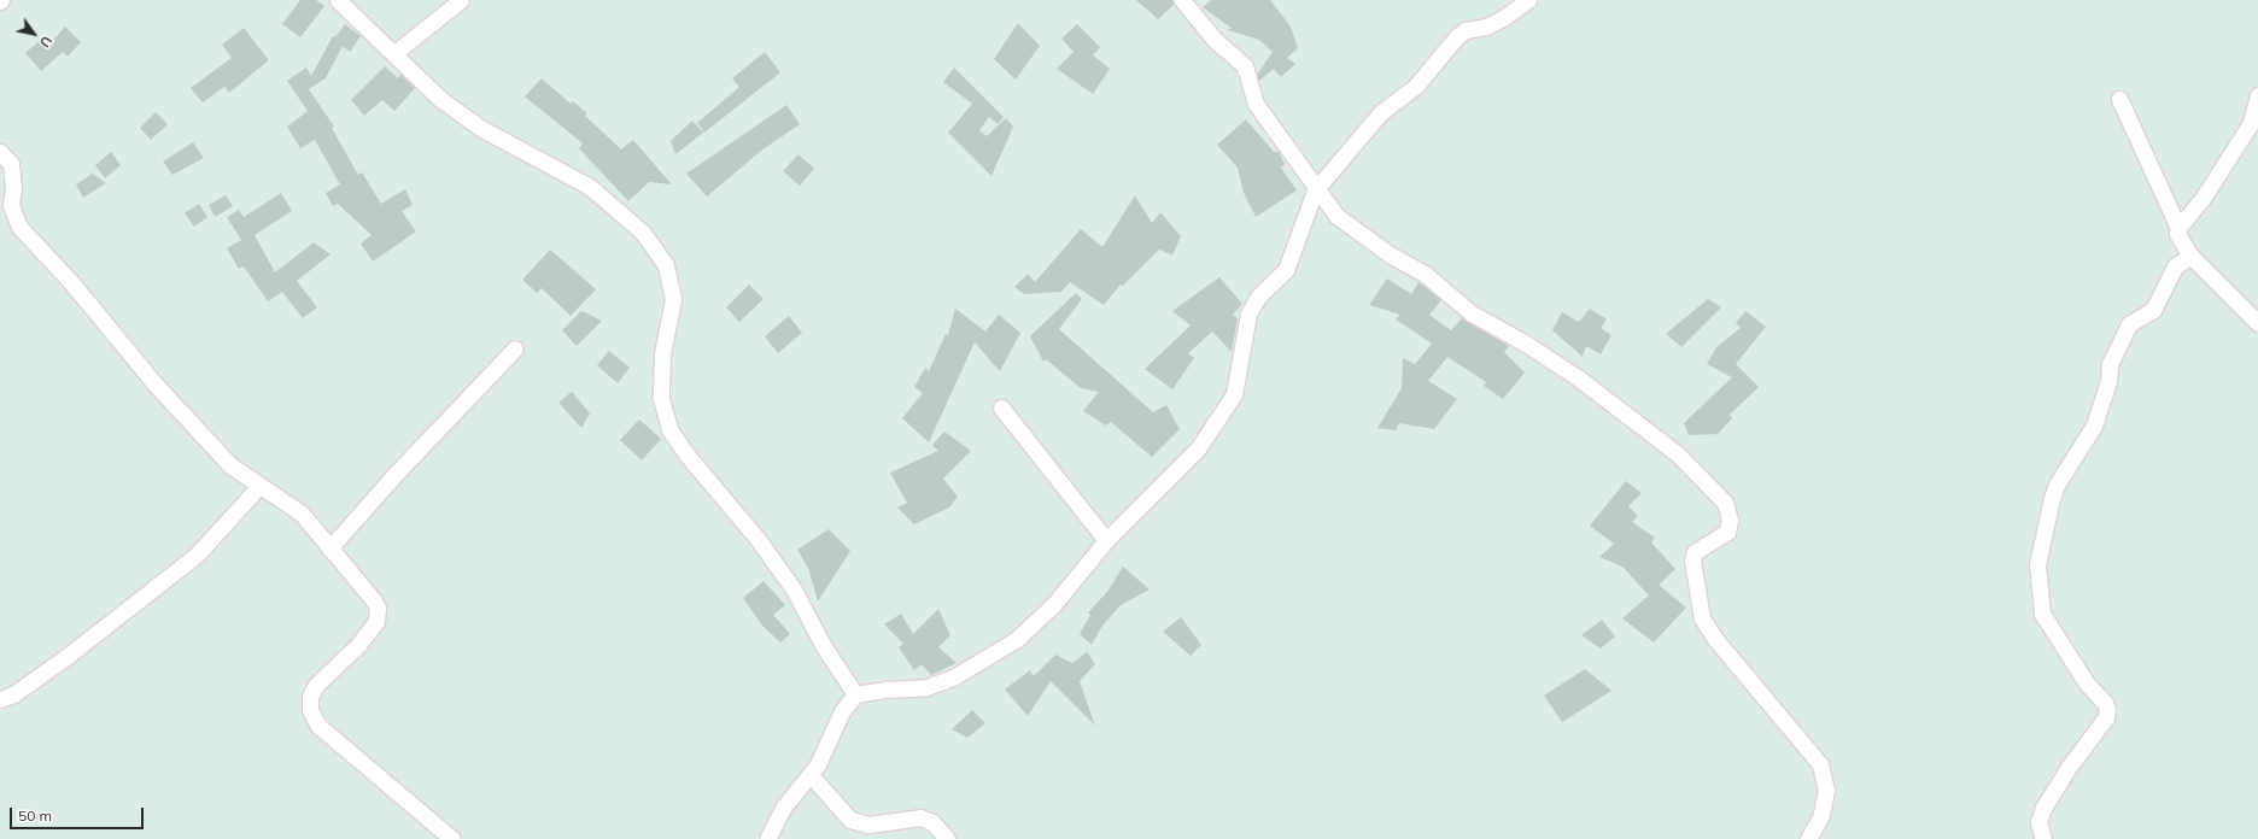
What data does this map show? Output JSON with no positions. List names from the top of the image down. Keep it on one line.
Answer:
{"scale_bar":"50 m","north":"bottom right"}
